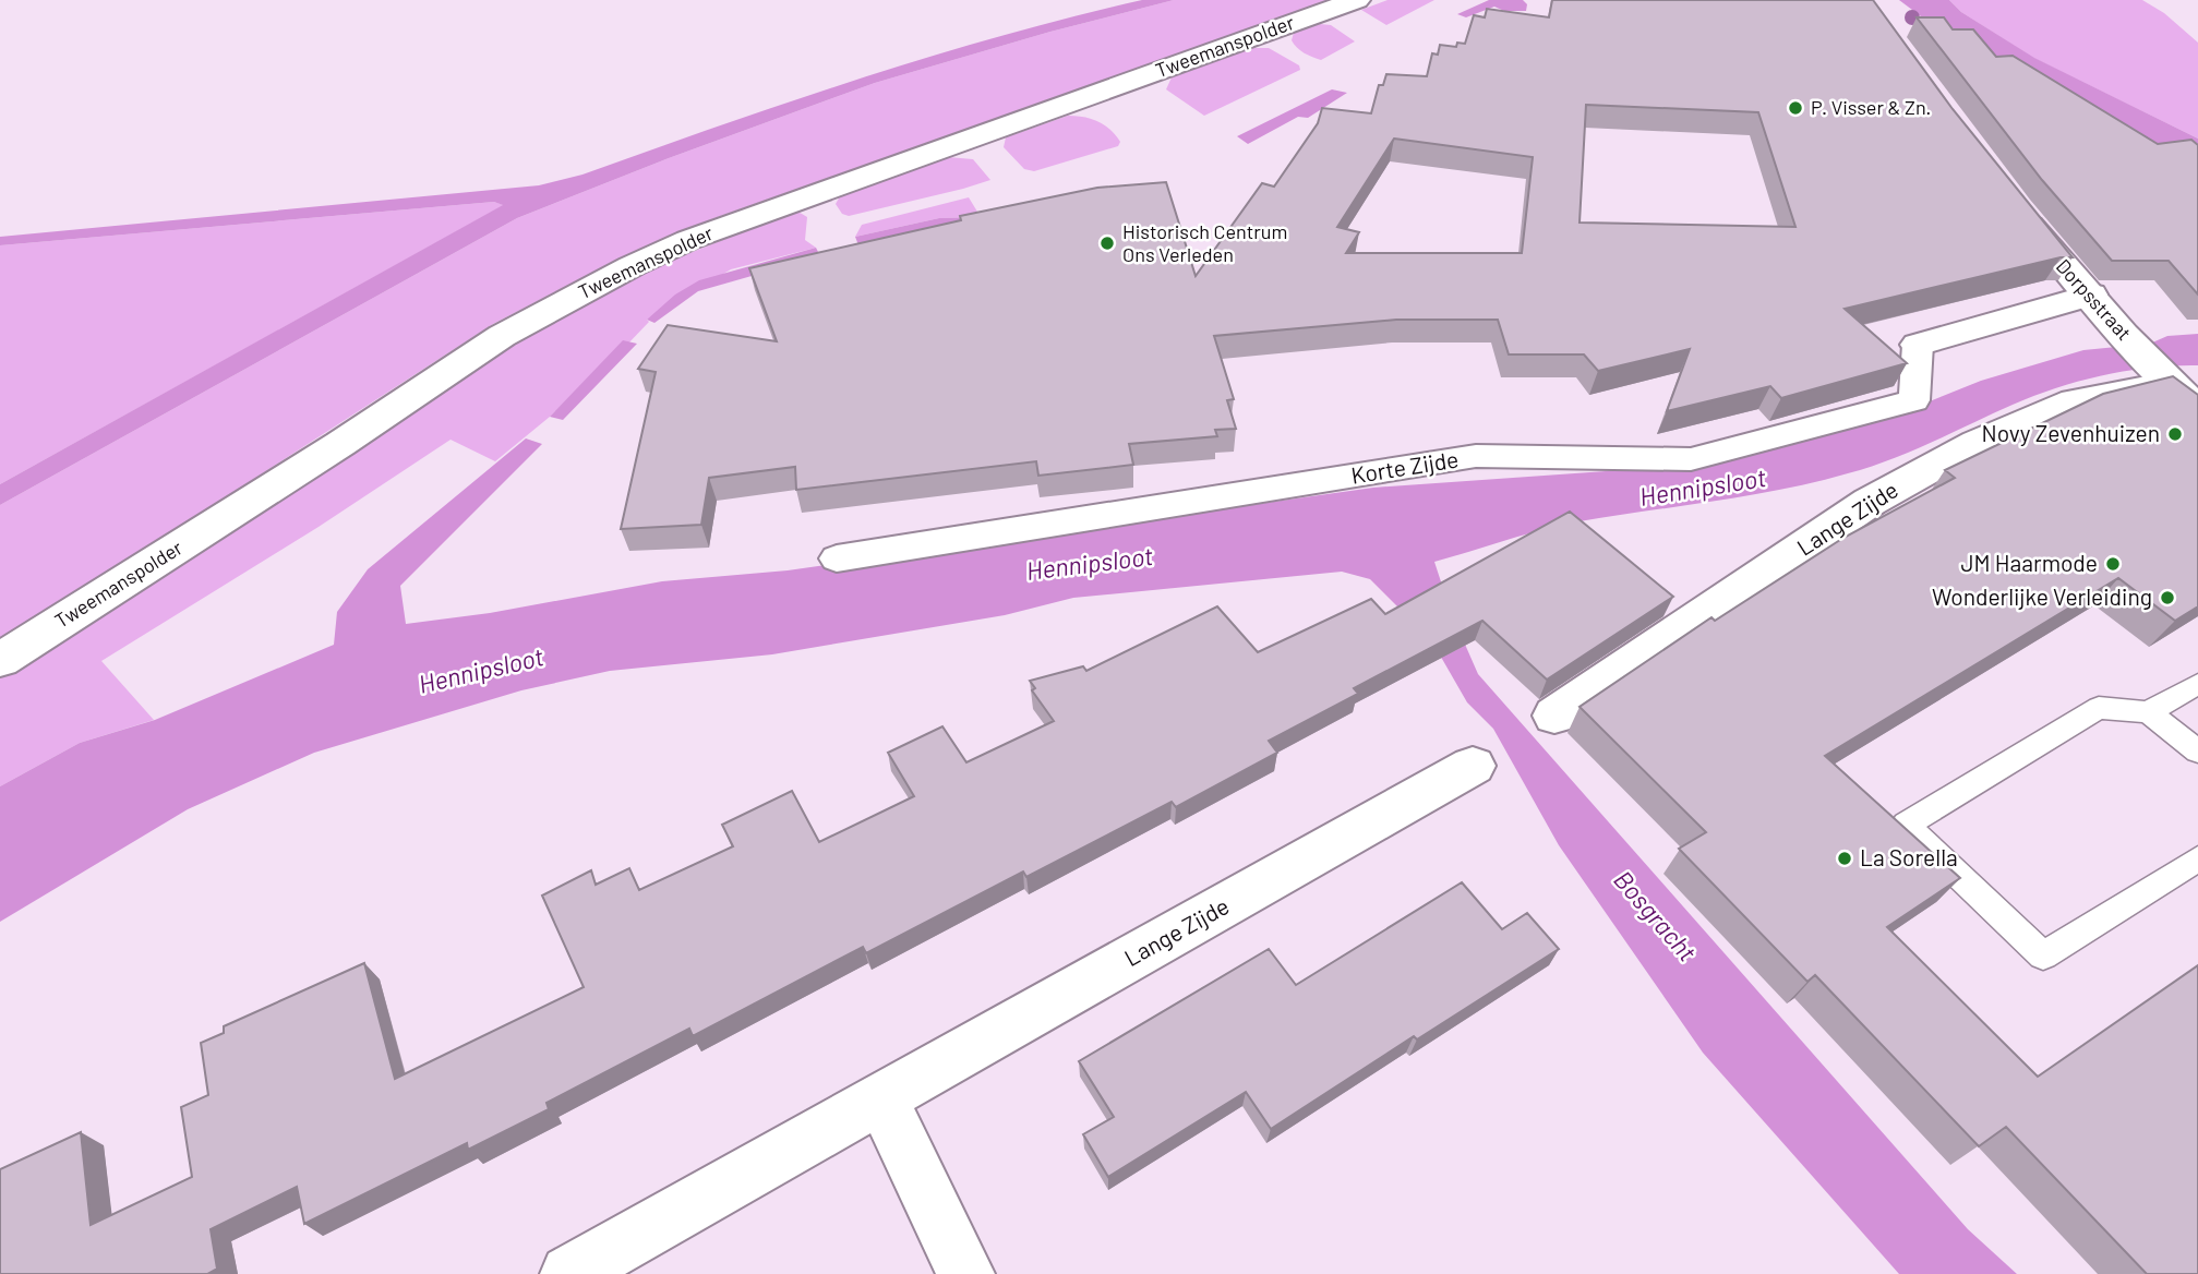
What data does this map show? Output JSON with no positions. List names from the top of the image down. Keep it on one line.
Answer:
{"streets":{"street":["Tweemanspolder","Dorpsstraat","Korte Zijde","Lange Zijde"]},"crossings":[["Dorpsstraat","Lange Zijde"]],"water":["Hennipsloot","Bosgracht"],"places":["P. Visser & Zn.","Historisch Centrum Ons Verleden","Novy Zevenhuizen","JM Haarmode","Wonderlijke Verleiding","La Sorella"]}
